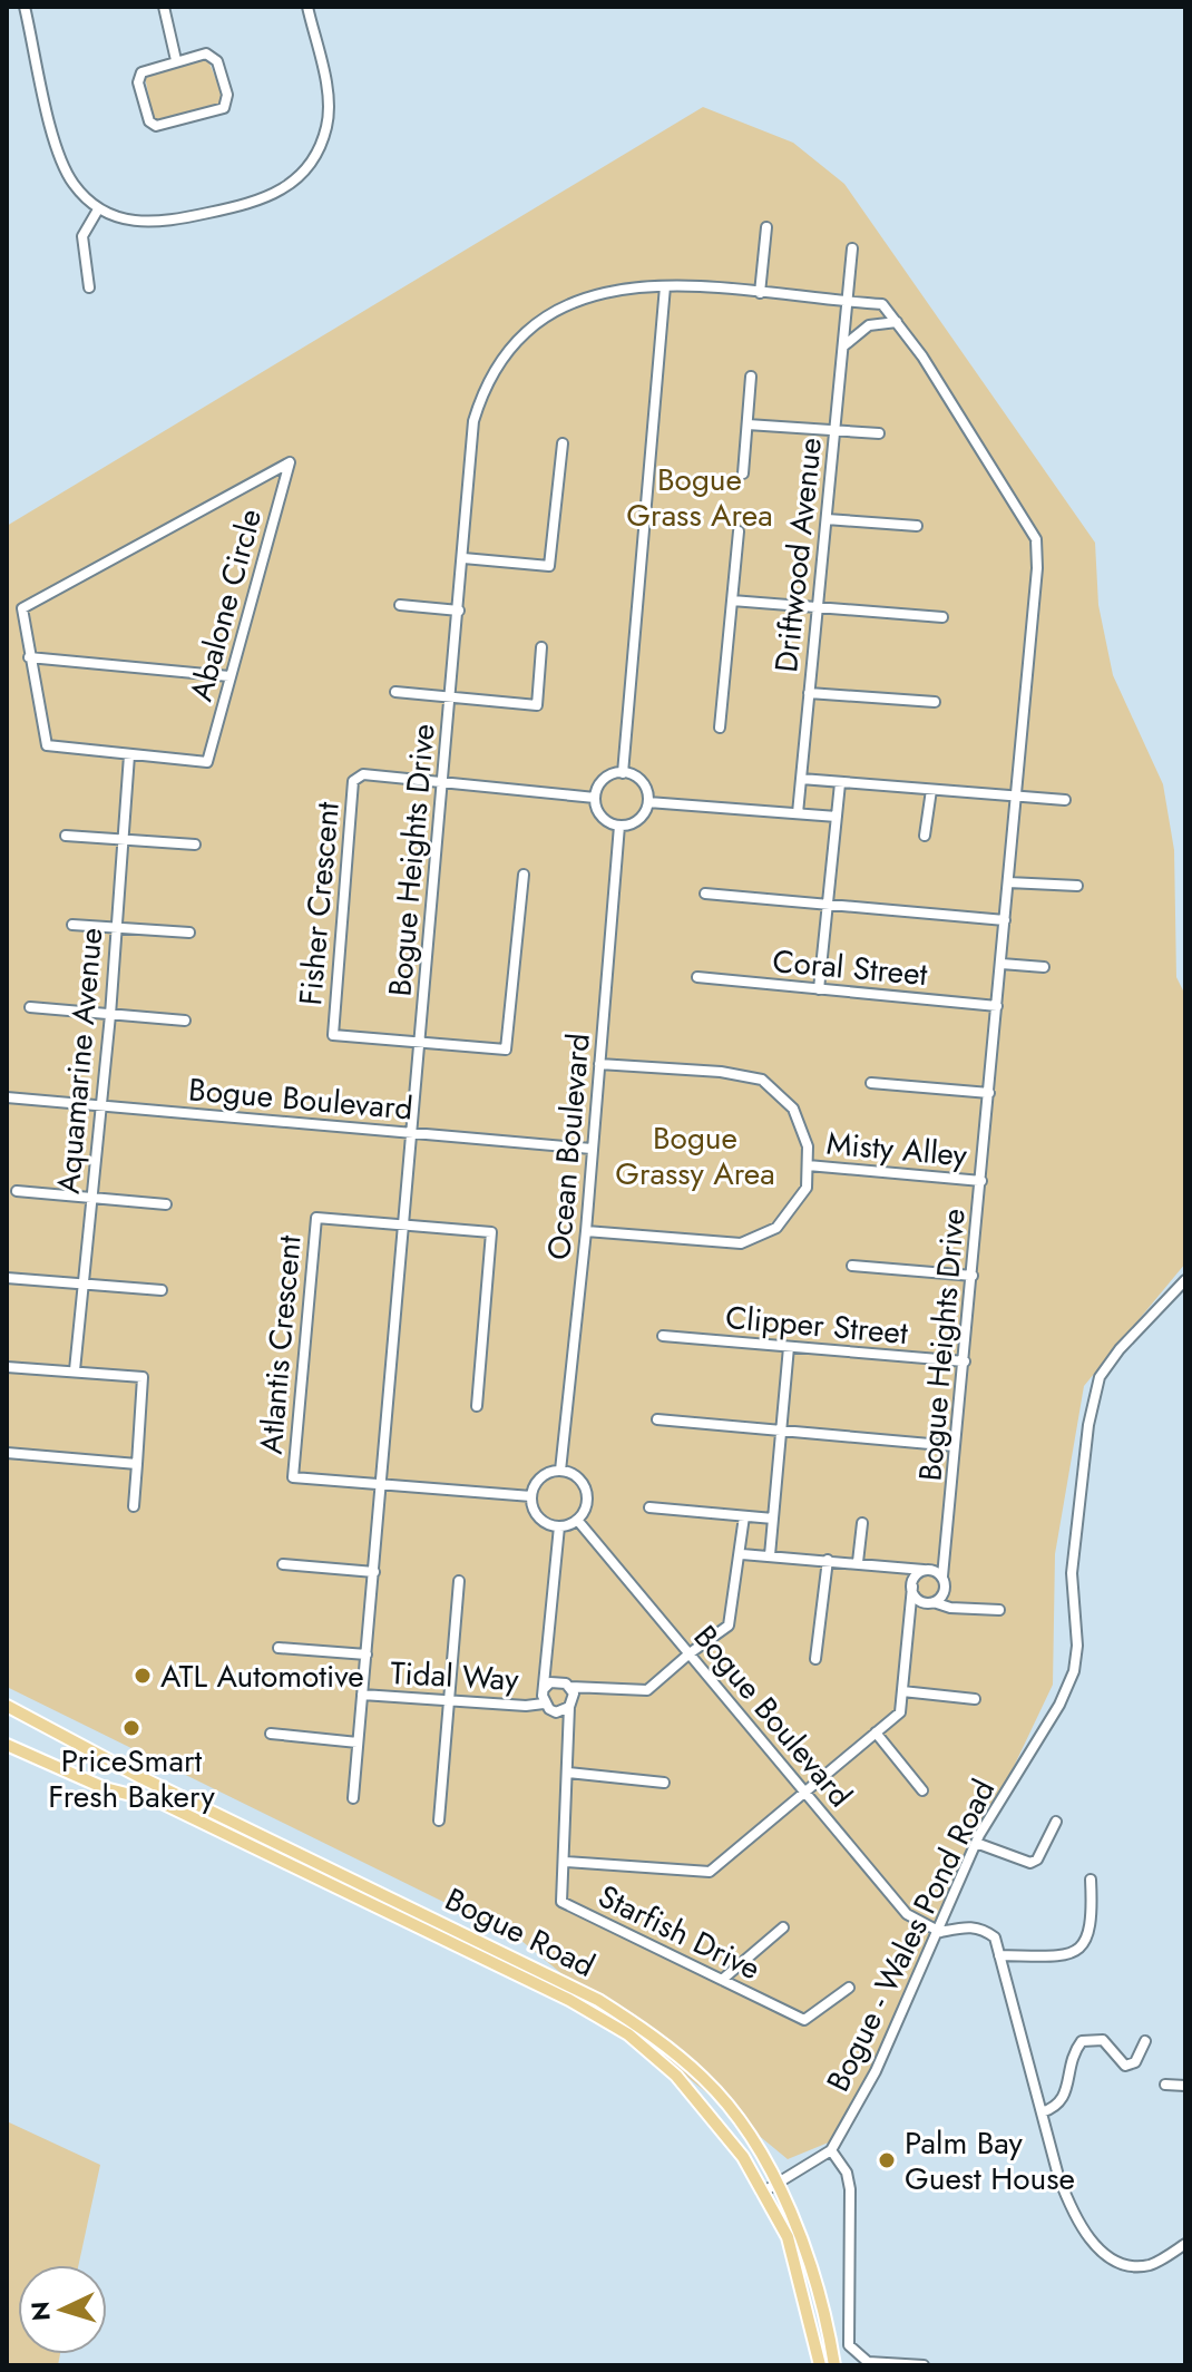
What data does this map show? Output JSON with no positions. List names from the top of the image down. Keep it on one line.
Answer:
{"streets":{"main road":["Bogue Road"],"street":["Driftwood Avenue","Abalone Circle","Bogue Heights Drive","Fisher Crescent","Coral Street","Aquamarine Avenue","Bogue Boulevard","Ocean Boulevard","Misty Alley","Clipper Street","Atlantis Crescent","Tidal Way","Starfish Drive","Bogue - Wales Pond Road"]},"crossings":[["Driftwood Avenue","Bogue Heights Drive"],["Abalone Circle","Aquamarine Avenue"],["Bogue Heights Drive","Fisher Crescent"],["Bogue Heights Drive","Coral Street"],["Bogue Heights Drive","Bogue Boulevard"],["Bogue Heights Drive","Misty Alley"],["Bogue Heights Drive","Clipper Street"],["Bogue Heights Drive","Atlantis Crescent"],["Bogue Heights Drive","Tidal Way"],["Aquamarine Avenue","Bogue Boulevard"],["Bogue Boulevard","Ocean Boulevard"],["Bogue Boulevard","Misty Alley"],["Bogue Boulevard","Bogue - Wales Pond Road"],["Ocean Boulevard","Misty Alley"],["Tidal Way","Starfish Drive"],["Bogue Road","Bogue - Wales Pond Road"]],"parks":["Bogue Grass Area","Bogue Grassy Area"],"places":["ATL Automotive","PriceSmart Fresh Bakery","Palm Bay Guest House"],"north":"left"}
